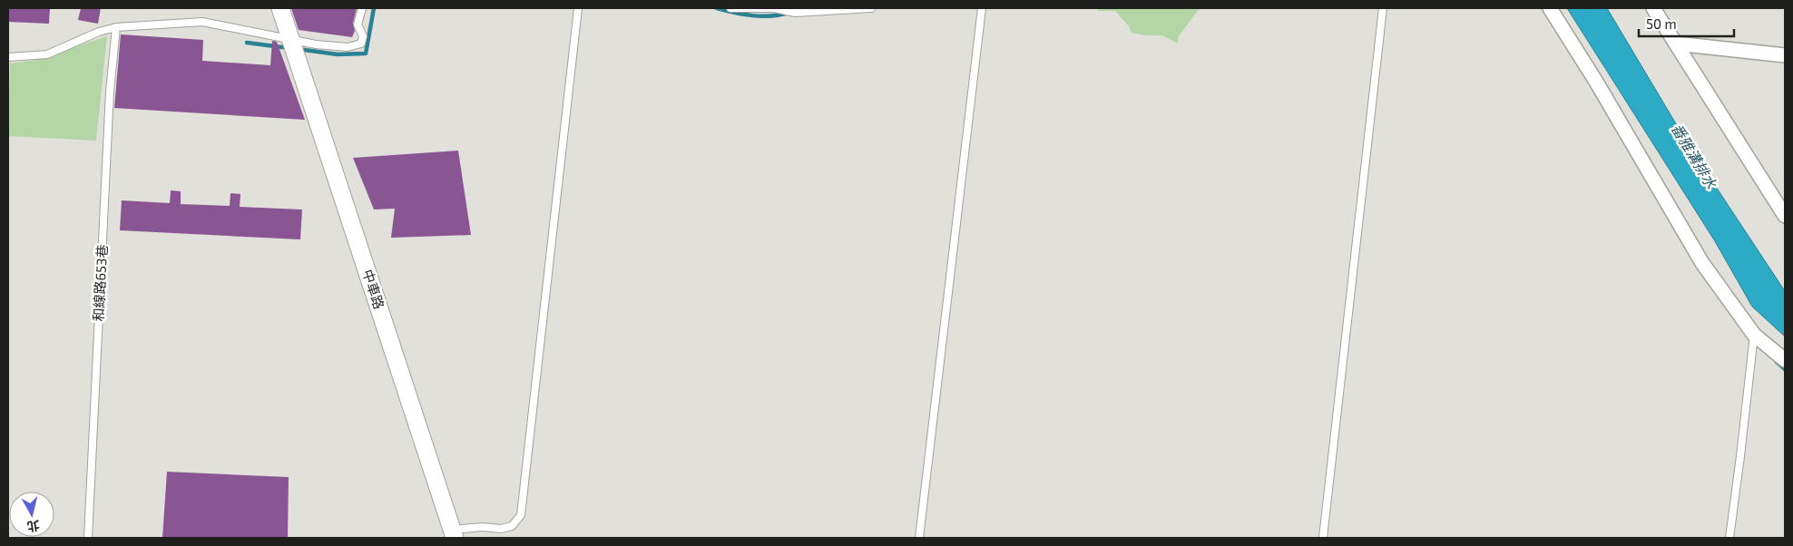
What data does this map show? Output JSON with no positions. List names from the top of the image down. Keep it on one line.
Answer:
{"streets":{"street":["中車路"],"lane":["和線路653巷"]},"water":["番雅溝排水"],"scale_bar":"50 m","north":"bottom"}
